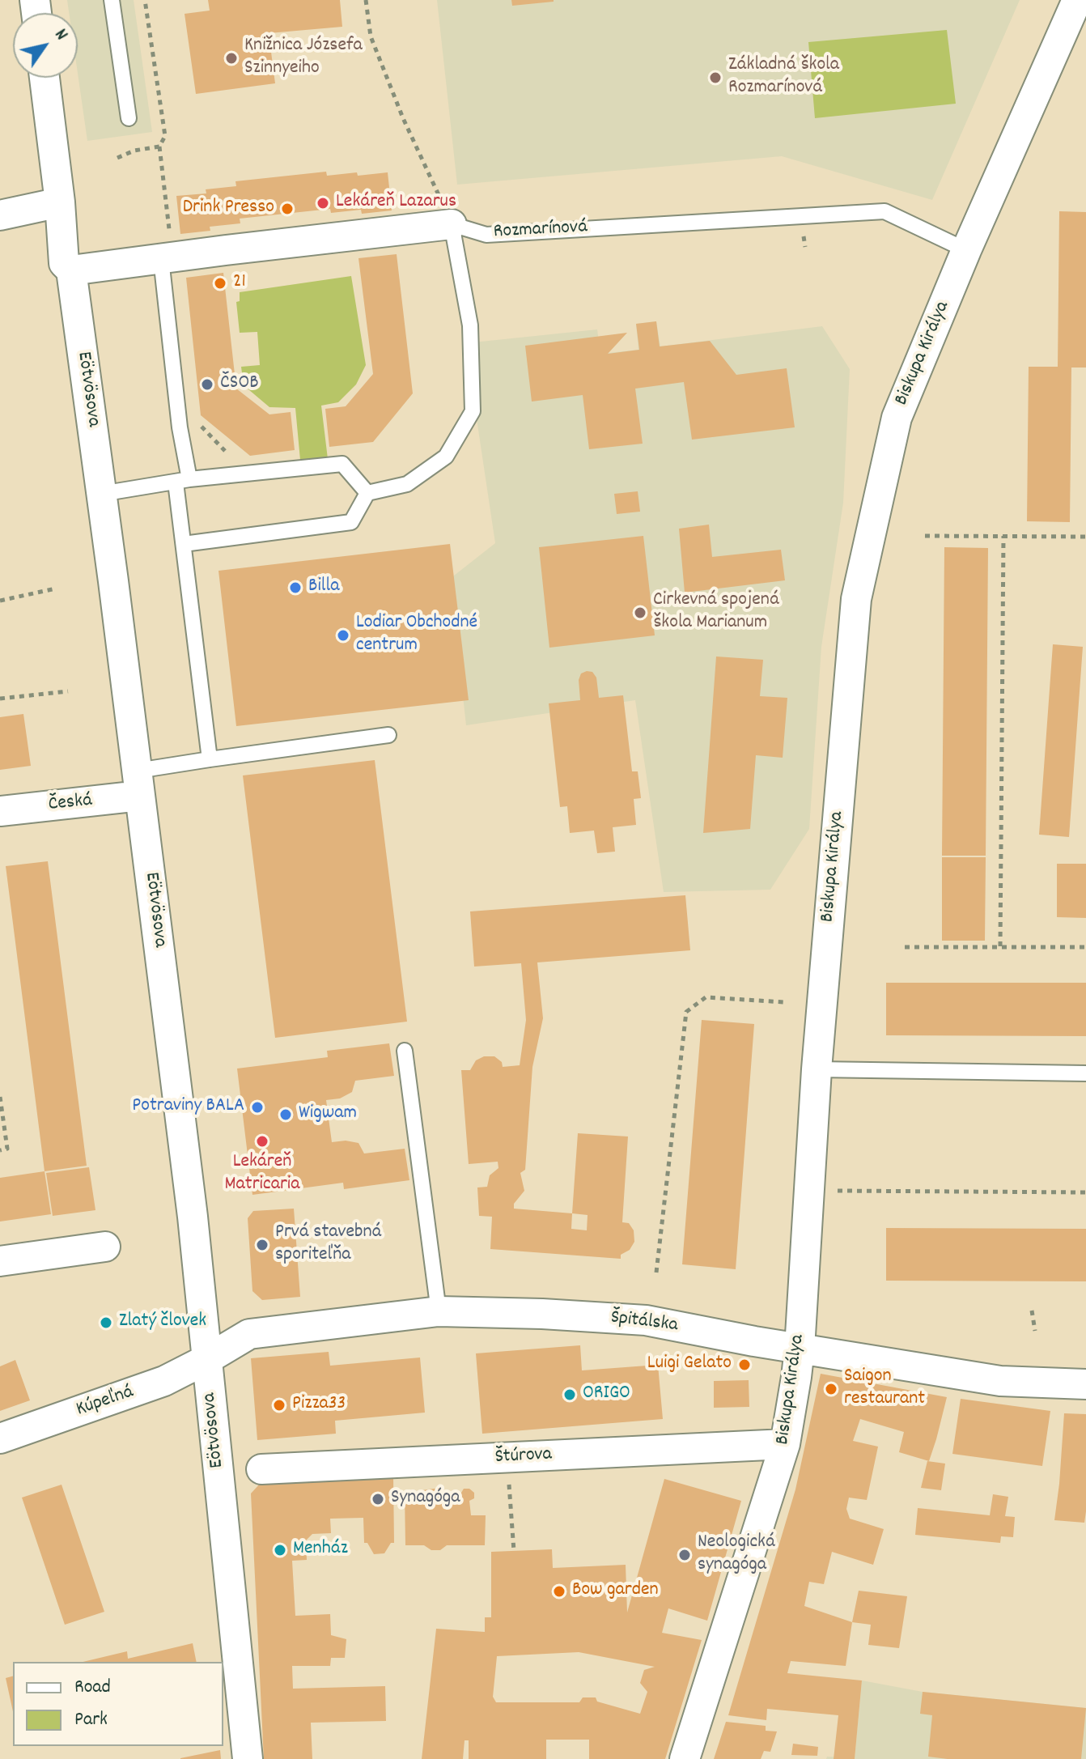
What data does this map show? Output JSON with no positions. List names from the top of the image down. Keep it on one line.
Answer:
{"streets":{"street":["Rozmarínová","Biskupa Királya","Eötvösova","Česká","Špitálska","Kúpeľná","Štúrova"]},"crossings":[["Rozmarínová","Biskupa Királya"],["Rozmarínová","Eötvösova"],["Biskupa Királya","Špitálska"],["Biskupa Királya","Štúrova"],["Eötvösova","Česká"],["Eötvösova","Špitálska"],["Eötvösova","Kúpeľná"],["Špitálska","Kúpeľná"]],"places":["Knižnica Józsefa Szinnyeiho","Základná škola Rozmarínová","Lekáreň Lazarus","Drink Presso","21","ČSOB","Billa","Cirkevná spojená škola Marianum","Lodiar Obchodné centrum","Potraviny BALA","Wigwam","Lekáreň Matricaria","Prvá stavebná sporiteľňa","Zlatý človek","Luigi Gelato","Saigon restaurant","ORIGO","Pizza33","Synagóga","Menház","Neologická synagóga","Bow garden"],"legend":["Road","Park"],"north":"top right"}
